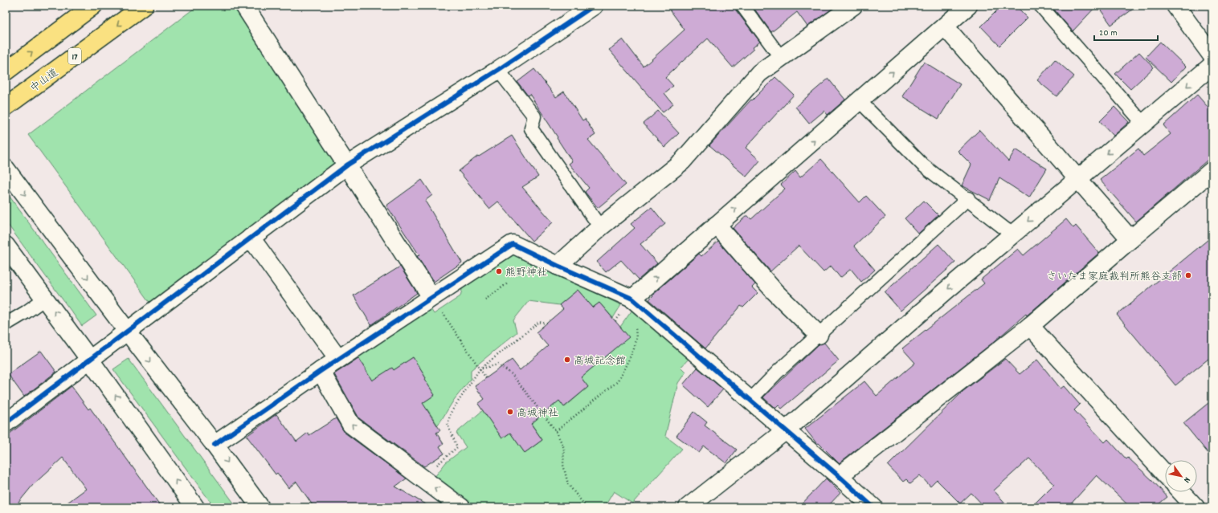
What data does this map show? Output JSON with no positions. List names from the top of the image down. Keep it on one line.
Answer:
{"streets":{"highway":["17","中山道"]},"places":["熊野神社","さいたま家庭裁判所熊谷支部","高城記念館","高城神社"],"scale_bar":"20 m","north":"bottom right"}
